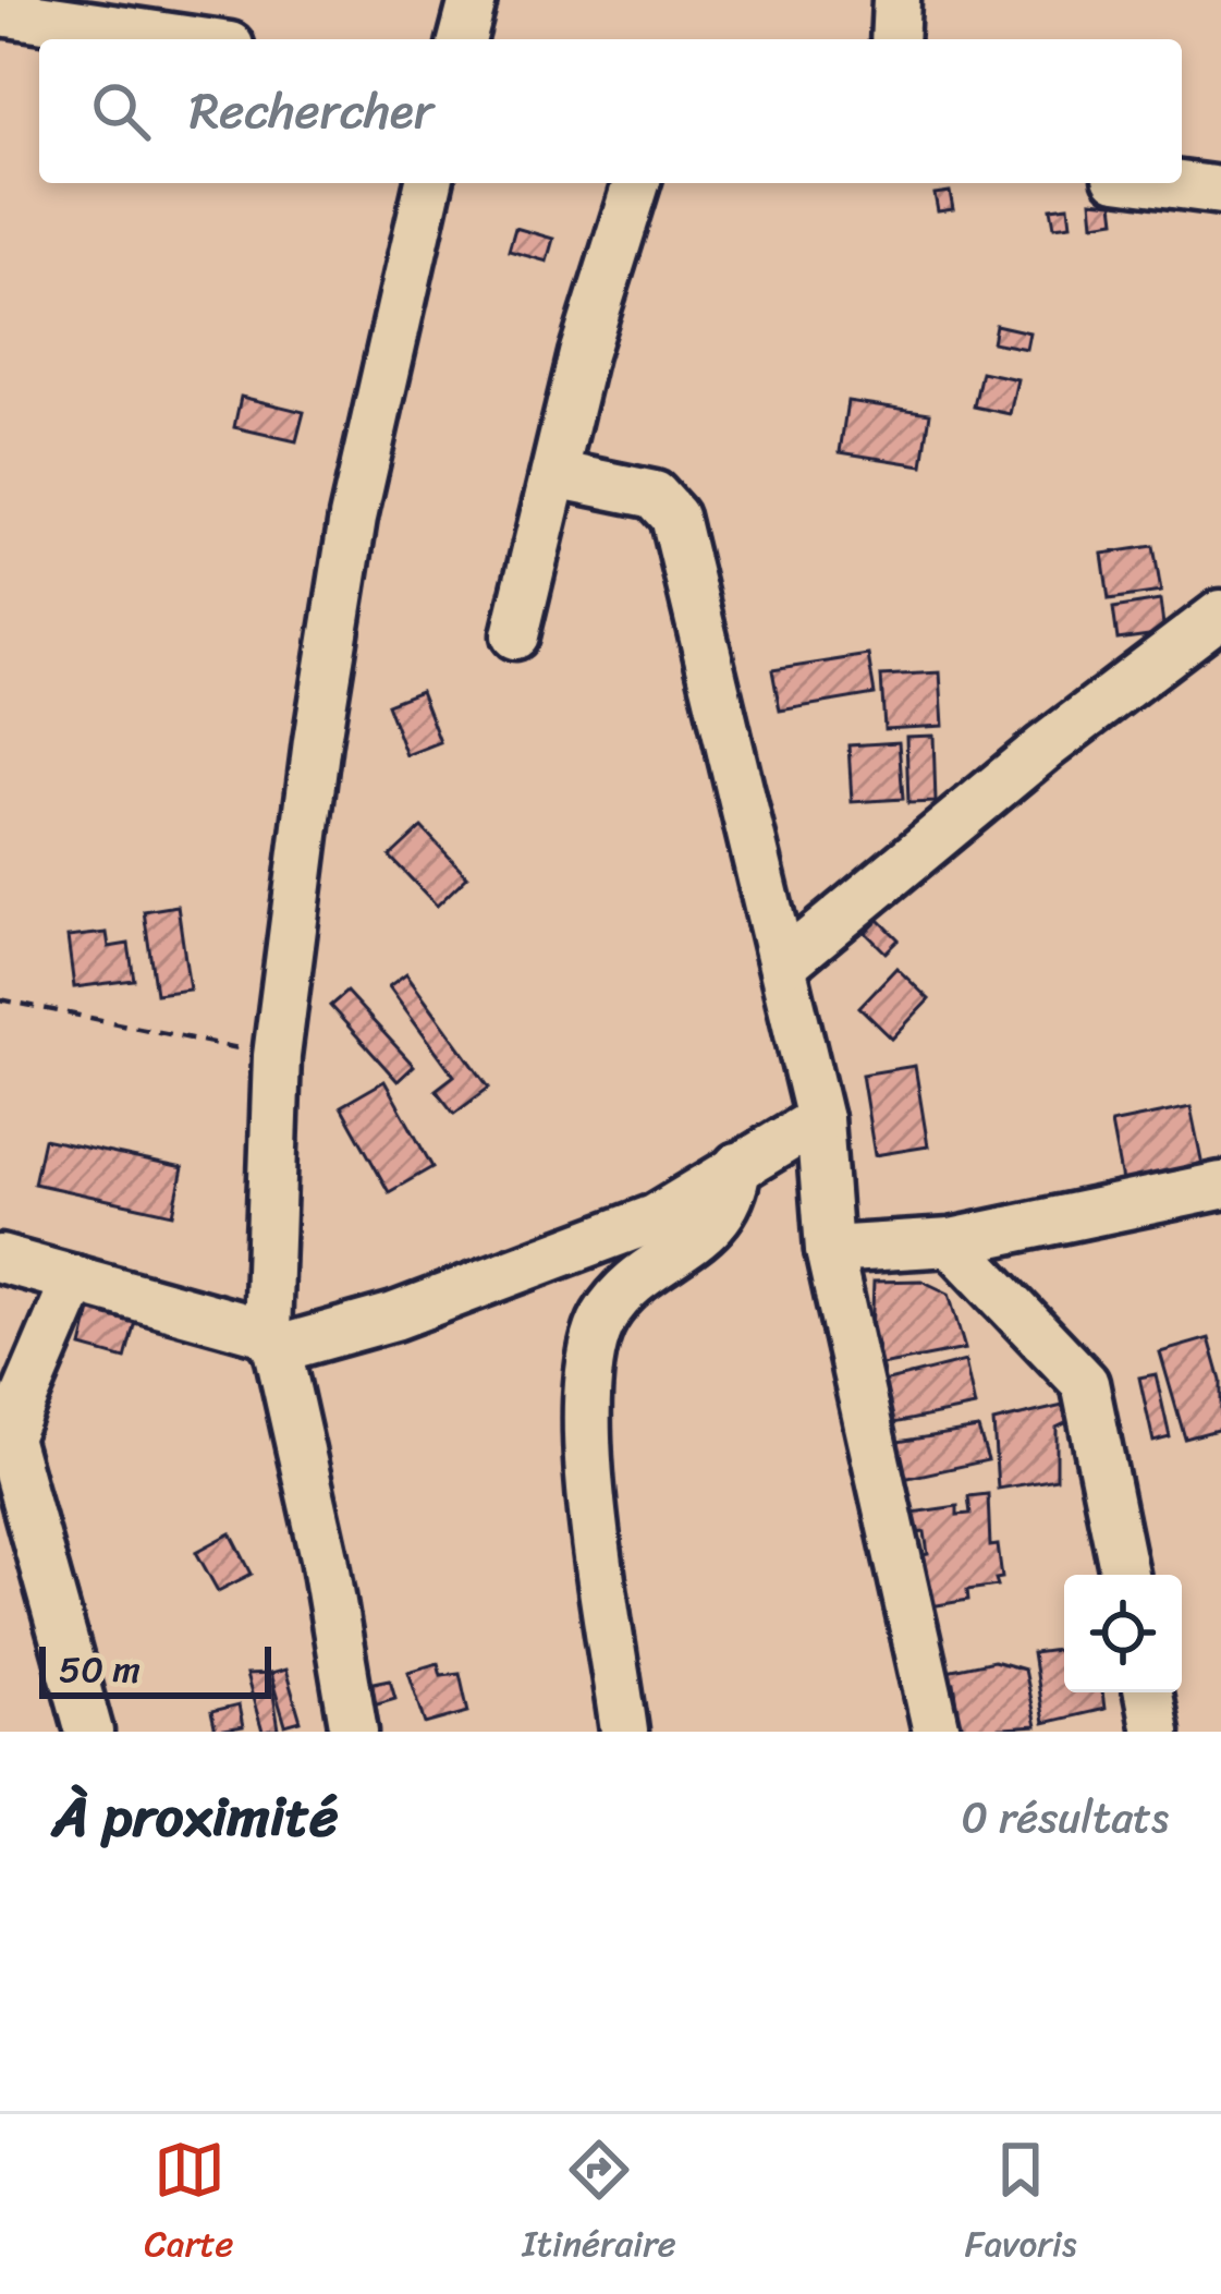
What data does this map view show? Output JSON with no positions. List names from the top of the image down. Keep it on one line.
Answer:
{"scale_bar":"50 m","page":{"search":"Rechercher","scale":"50 m","heading":["À proximité","0 résultats"],"nav":["Carte","Itinéraire","Favoris"]}}
